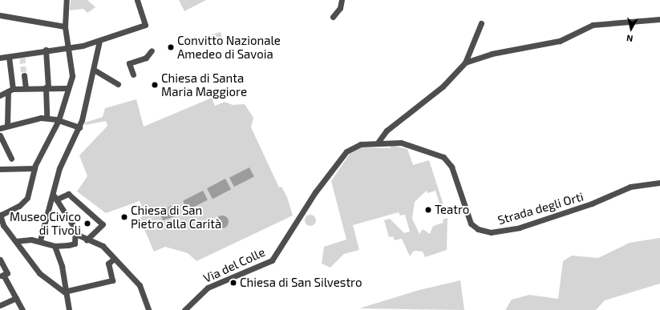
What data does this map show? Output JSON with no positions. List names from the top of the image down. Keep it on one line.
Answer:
{"streets":{"street":["Strada degli Orti","Via del Colle"]},"crossings":[["Strada degli Orti","Via del Colle"]],"places":["Convitto Nazionale Amedeo di Savoia","Chiesa di Santa Maria Maggiore","Teatro","Chiesa di San Pietro alla Carità","Museo Civico di Tivoli","Chiesa di San Silvestro"],"north":"bottom"}
